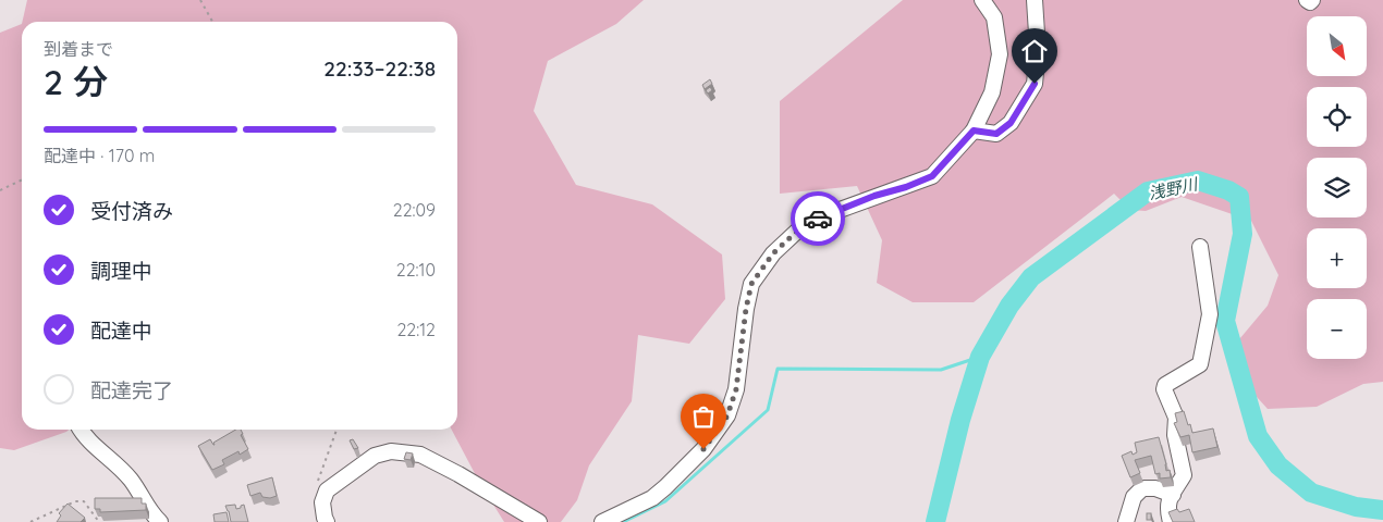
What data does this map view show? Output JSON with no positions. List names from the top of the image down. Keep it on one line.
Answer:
{"water":["浅野川"],"north":"bottom right","page":{"map_buttons":["+","−"],"heading":["2 分","到着まで","22:33–22:38"],"bar":"配達中 · 170 m","list":[["受付済み","22:09"],["調理中","22:10"],["配達中","22:12"],"配達完了"]}}
